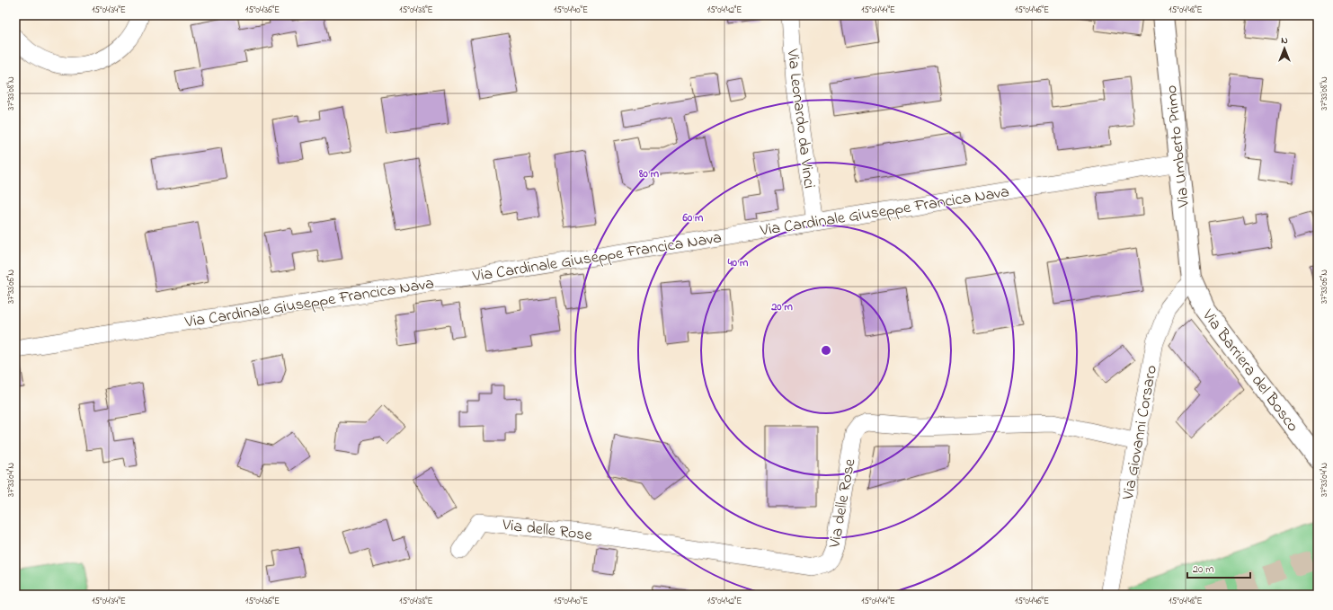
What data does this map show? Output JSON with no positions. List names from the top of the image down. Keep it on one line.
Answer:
{"streets":{"main road":["Via Umberto Primo","Via Barriera del Bosco"],"street":["Via Leonardo da Vinci","Via Cardinale Giuseppe Francica Nava","Via Giovanni Corsaro","Via delle Rose"]},"crossings":[["Via Leonardo da Vinci","Via Cardinale Giuseppe Francica Nava"],["Via Umberto Primo","Via Cardinale Giuseppe Francica Nava"],["Via Umberto Primo","Via Barriera del Bosco"],["Via Umberto Primo","Via Giovanni Corsaro"],["Via Barriera del Bosco","Via Giovanni Corsaro"],["Via Giovanni Corsaro","Via delle Rose"]],"scale_bar":"20 m","north":"top","coordinates":["15°04'34\"E","15°04'36\"E","15°04'38\"E","15°04'40\"E","15°04'42\"E","15°04'44\"E","15°04'46\"E","15°04'48\"E","37°33'08\"N","37°33'06\"N","37°33'04\"N"],"rings":["80 m","60 m","40 m","20 m"]}
